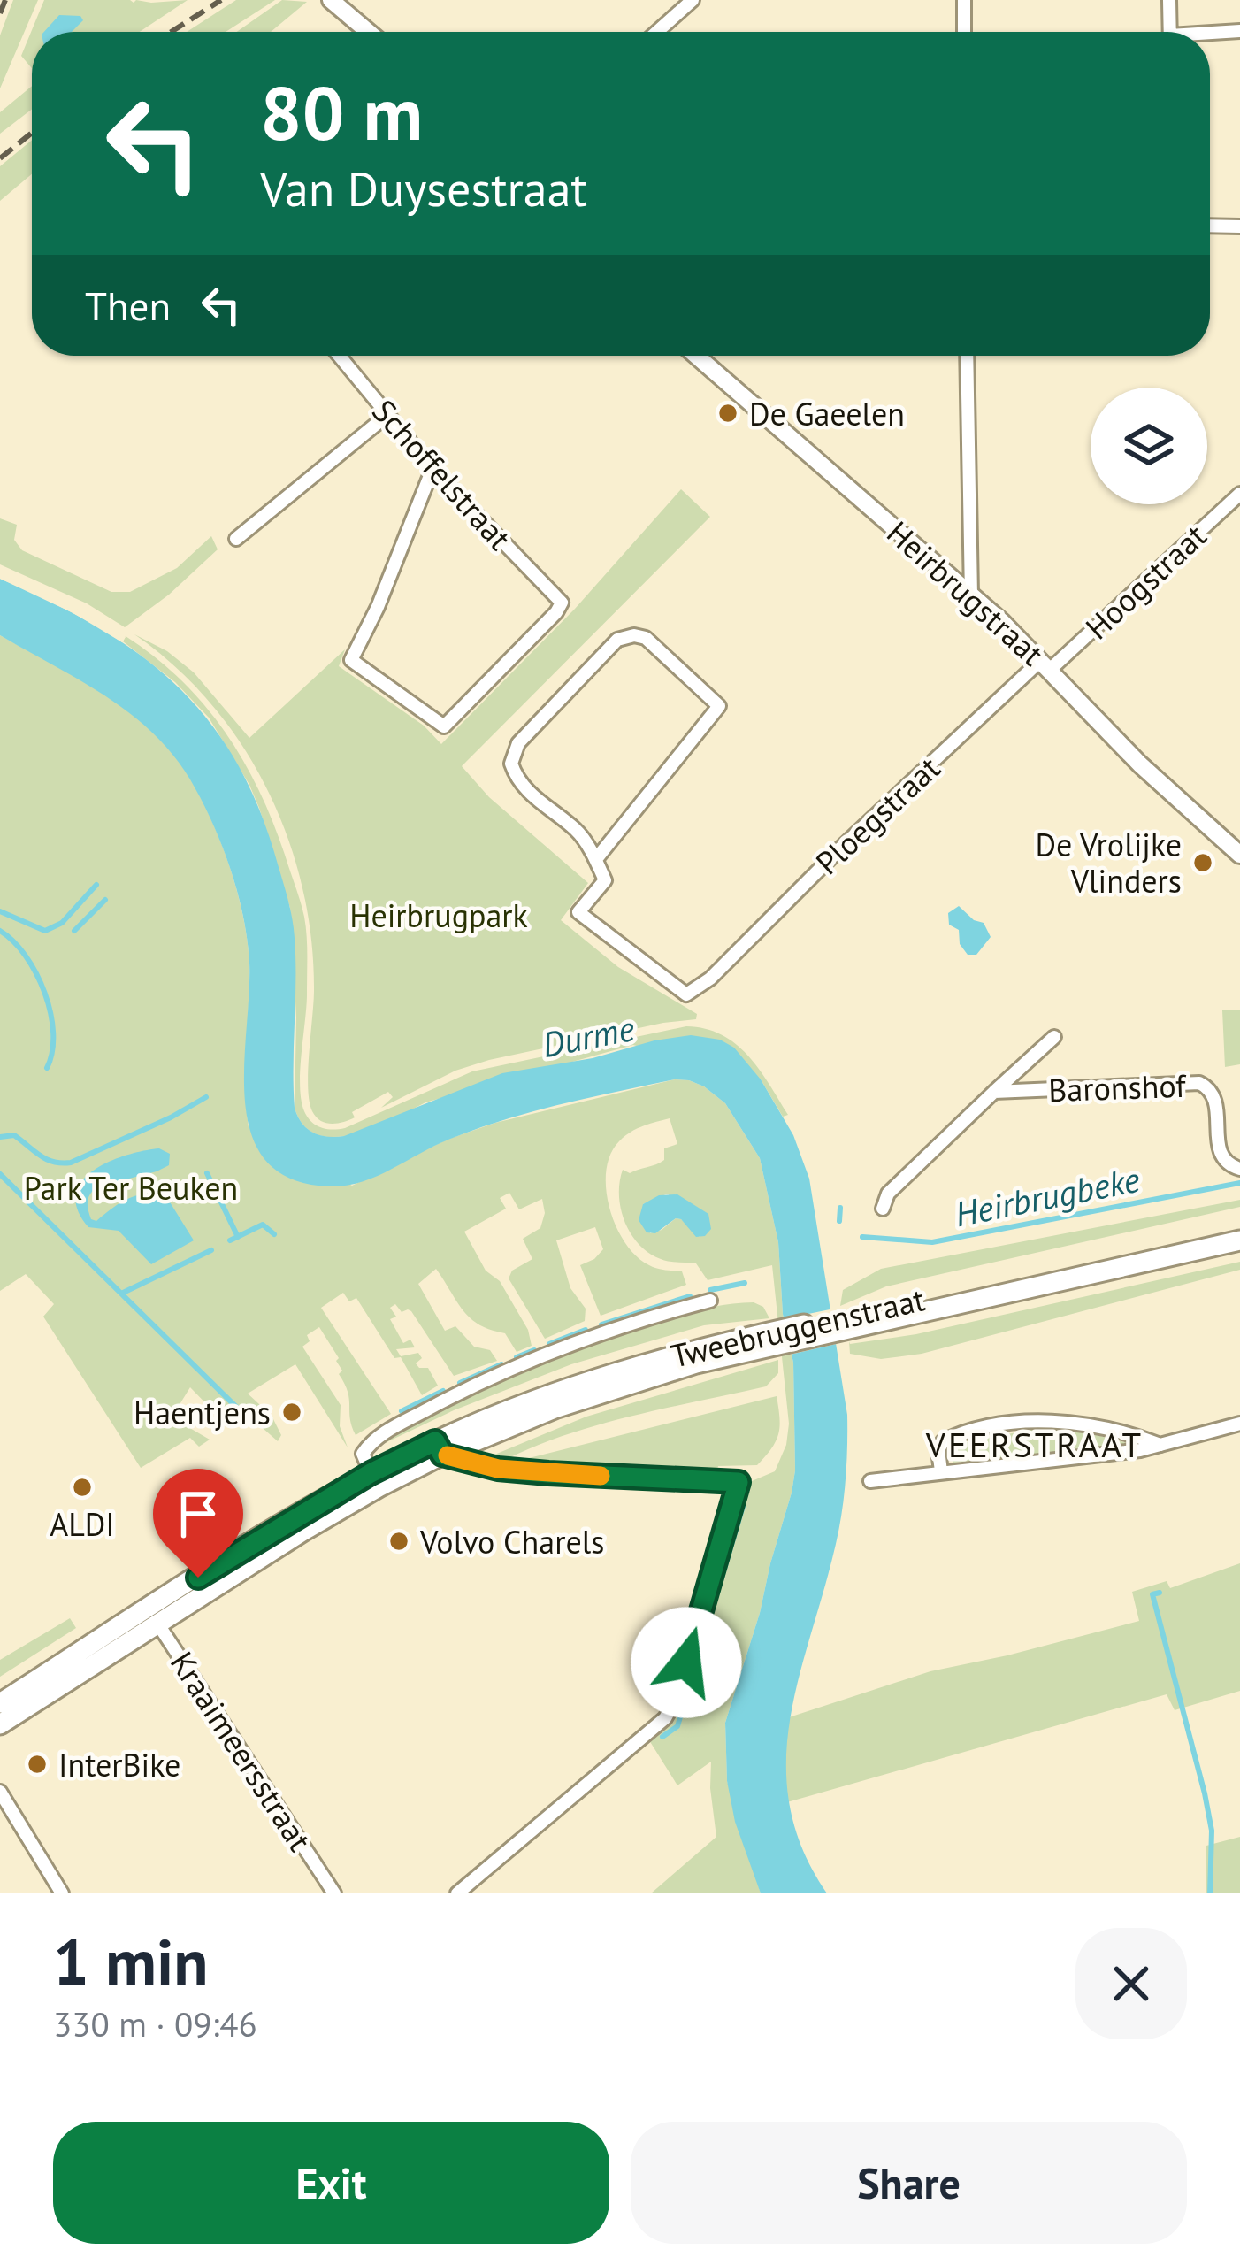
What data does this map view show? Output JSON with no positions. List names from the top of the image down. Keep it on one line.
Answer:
{"streets":{"main road":["Tweebruggenstraat"],"street":["Schoffelstraat","Hoogstraat","Heirbrugstraat","Ploegstraat","Baronshof","Kraaimeersstraat"]},"crossings":[["Hoogstraat","Heirbrugstraat"],["Hoogstraat","Ploegstraat"],["Heirbrugstraat","Ploegstraat"],["Tweebruggenstraat","Kraaimeersstraat"]],"districts":["VEERSTRAAT"],"water":["Durme","Heirbrugbeke"],"parks":["Heirbrugpark","Park Ter Beuken"],"places":["De Gaeelen","De Vrolijke Vlinders","Haentjens","ALDI","Volvo Charels","InterBike"],"page":{"turn":["80 m","Van Duysestraat"],"then":"Then","heading":["1 min","330 m · 09:46"],"buttons":["Exit","Share"]}}
